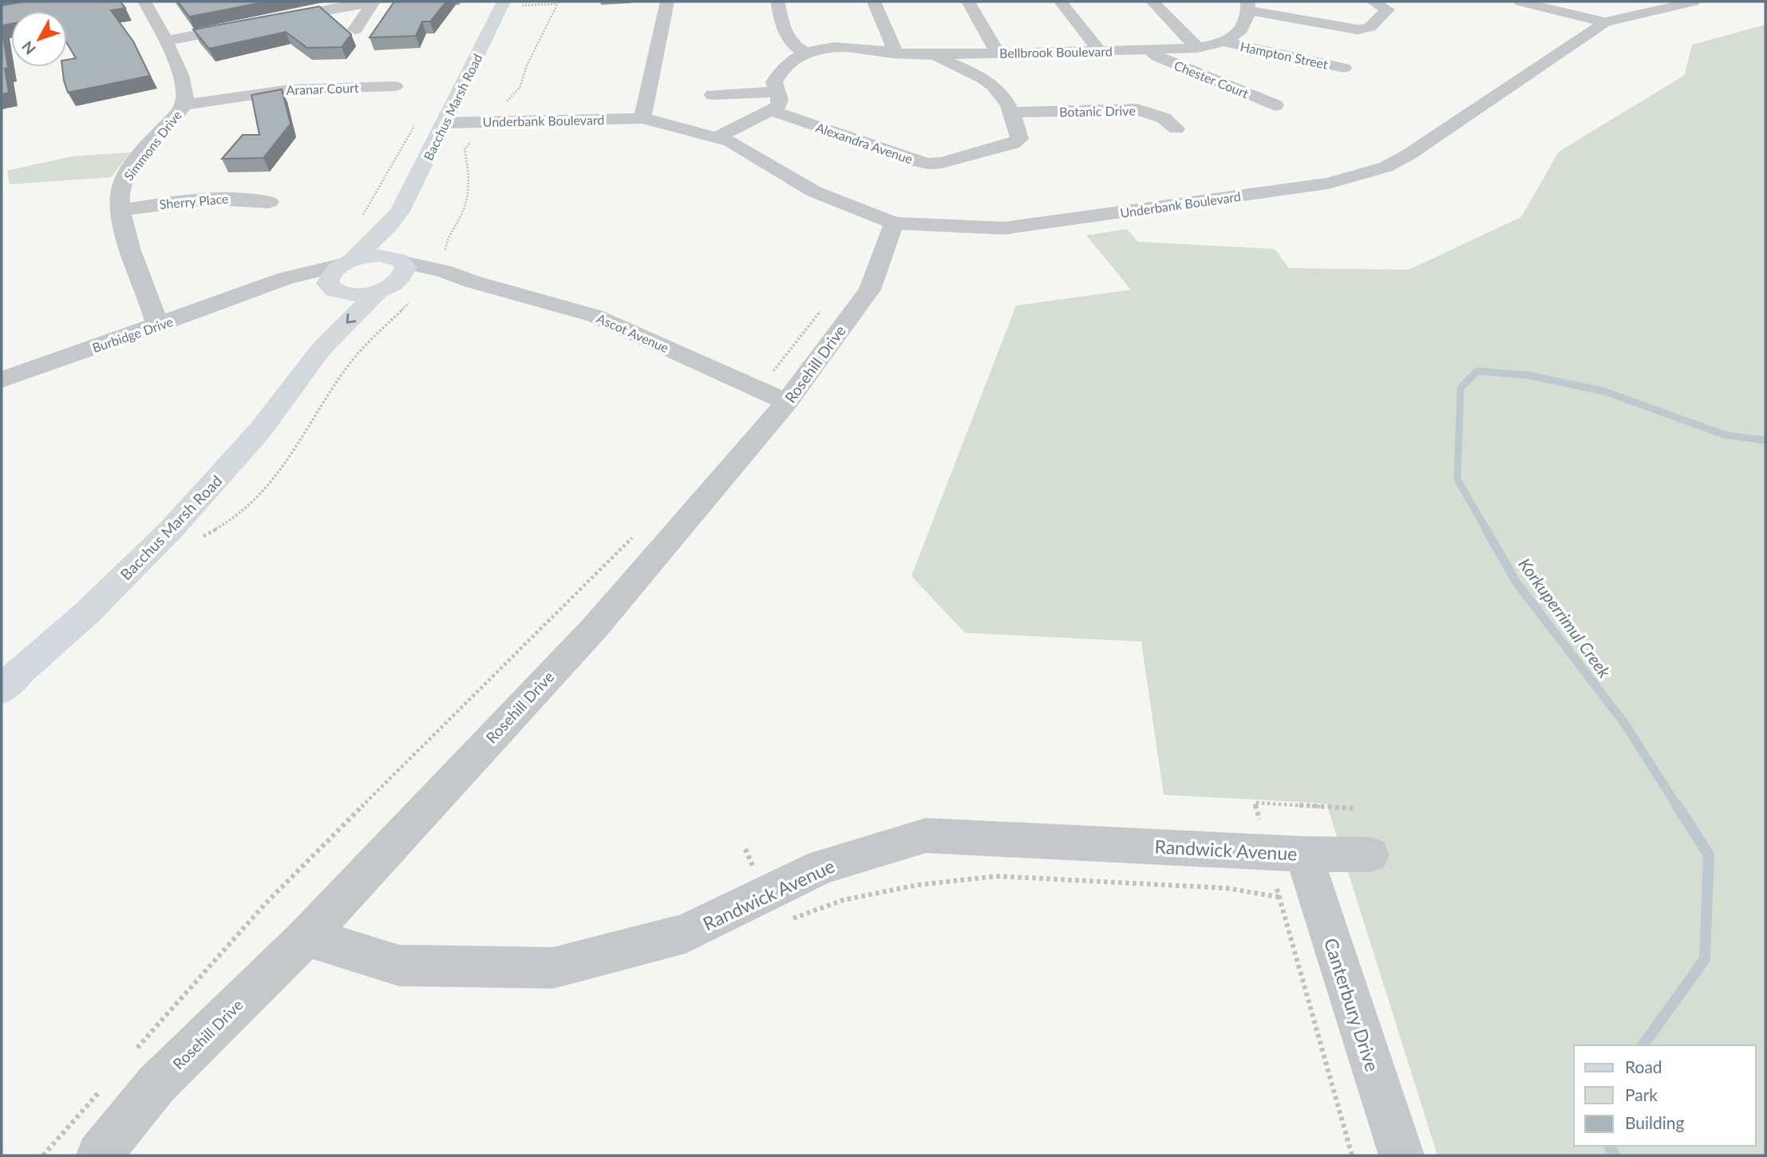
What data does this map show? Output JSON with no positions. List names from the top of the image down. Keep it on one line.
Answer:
{"streets":{"main road":["Bacchus Marsh Road"],"street":["Bellbrook Boulevard","Hampton Street","Chester Court","Aranar Court","Botanic Drive","Underbank Boulevard","Alexandra Avenue","Simmons Drive","Sherry Place","Ascot Avenue","Burbidge Drive","Rosehill Drive","Randwick Avenue","Canterbury Drive"]},"crossings":[["Bellbrook Boulevard","Hampton Street"],["Bellbrook Boulevard","Chester Court"],["Bellbrook Boulevard","Alexandra Avenue"],["Aranar Court","Simmons Drive"],["Bacchus Marsh Road","Underbank Boulevard"],["Bacchus Marsh Road","Burbidge Drive"],["Botanic Drive","Alexandra Avenue"],["Underbank Boulevard","Rosehill Drive"],["Simmons Drive","Sherry Place"],["Simmons Drive","Burbidge Drive"],["Ascot Avenue","Rosehill Drive"],["Rosehill Drive","Randwick Avenue"],["Randwick Avenue","Canterbury Drive"]],"water":["Korkuperrimul Creek"],"legend":["Road","Park","Building"],"north":"bottom left"}
